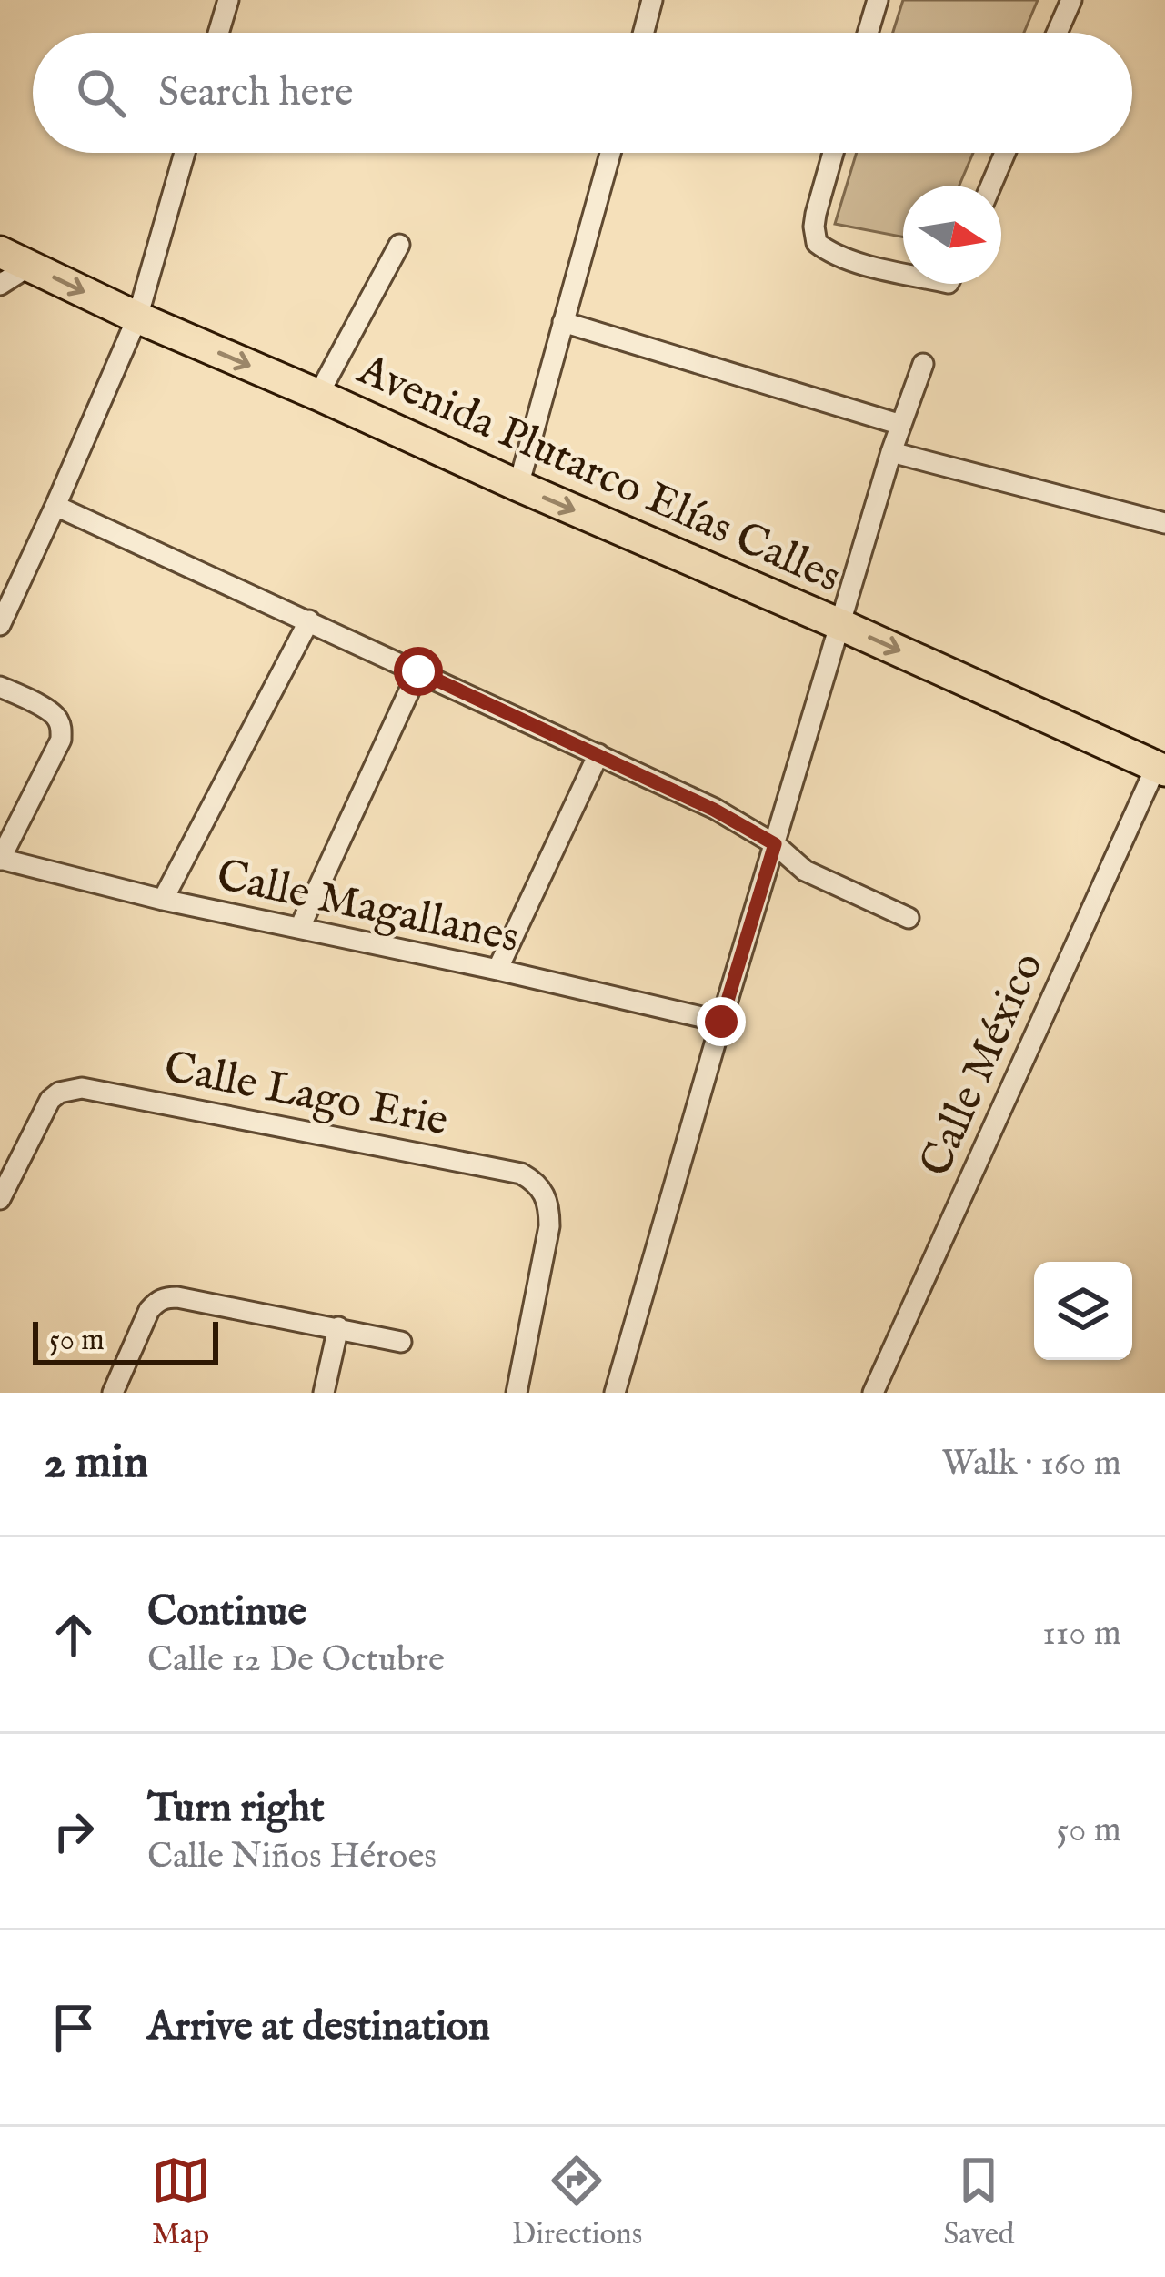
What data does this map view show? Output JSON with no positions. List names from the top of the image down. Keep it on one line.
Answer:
{"streets":{"main road":["Avenida Plutarco Elías Calles"],"street":["Calle Magallanes","Calle México","Calle Lago Erie"]},"crossings":[["Avenida Plutarco Elías Calles","Calle México"]],"one_way":["Avenida Plutarco Elías Calles"],"scale_bar":"50 m","north":"right","page":{"search":"Search here","scale":"50 m","heading":["2 min","Walk · 160 m"],"list":[["Continue","Calle 12 De Octubre","110 m"],["Turn right","Calle Niños Héroes","50 m"],"Arrive at destination"],"nav":["Map","Directions","Saved"]}}
